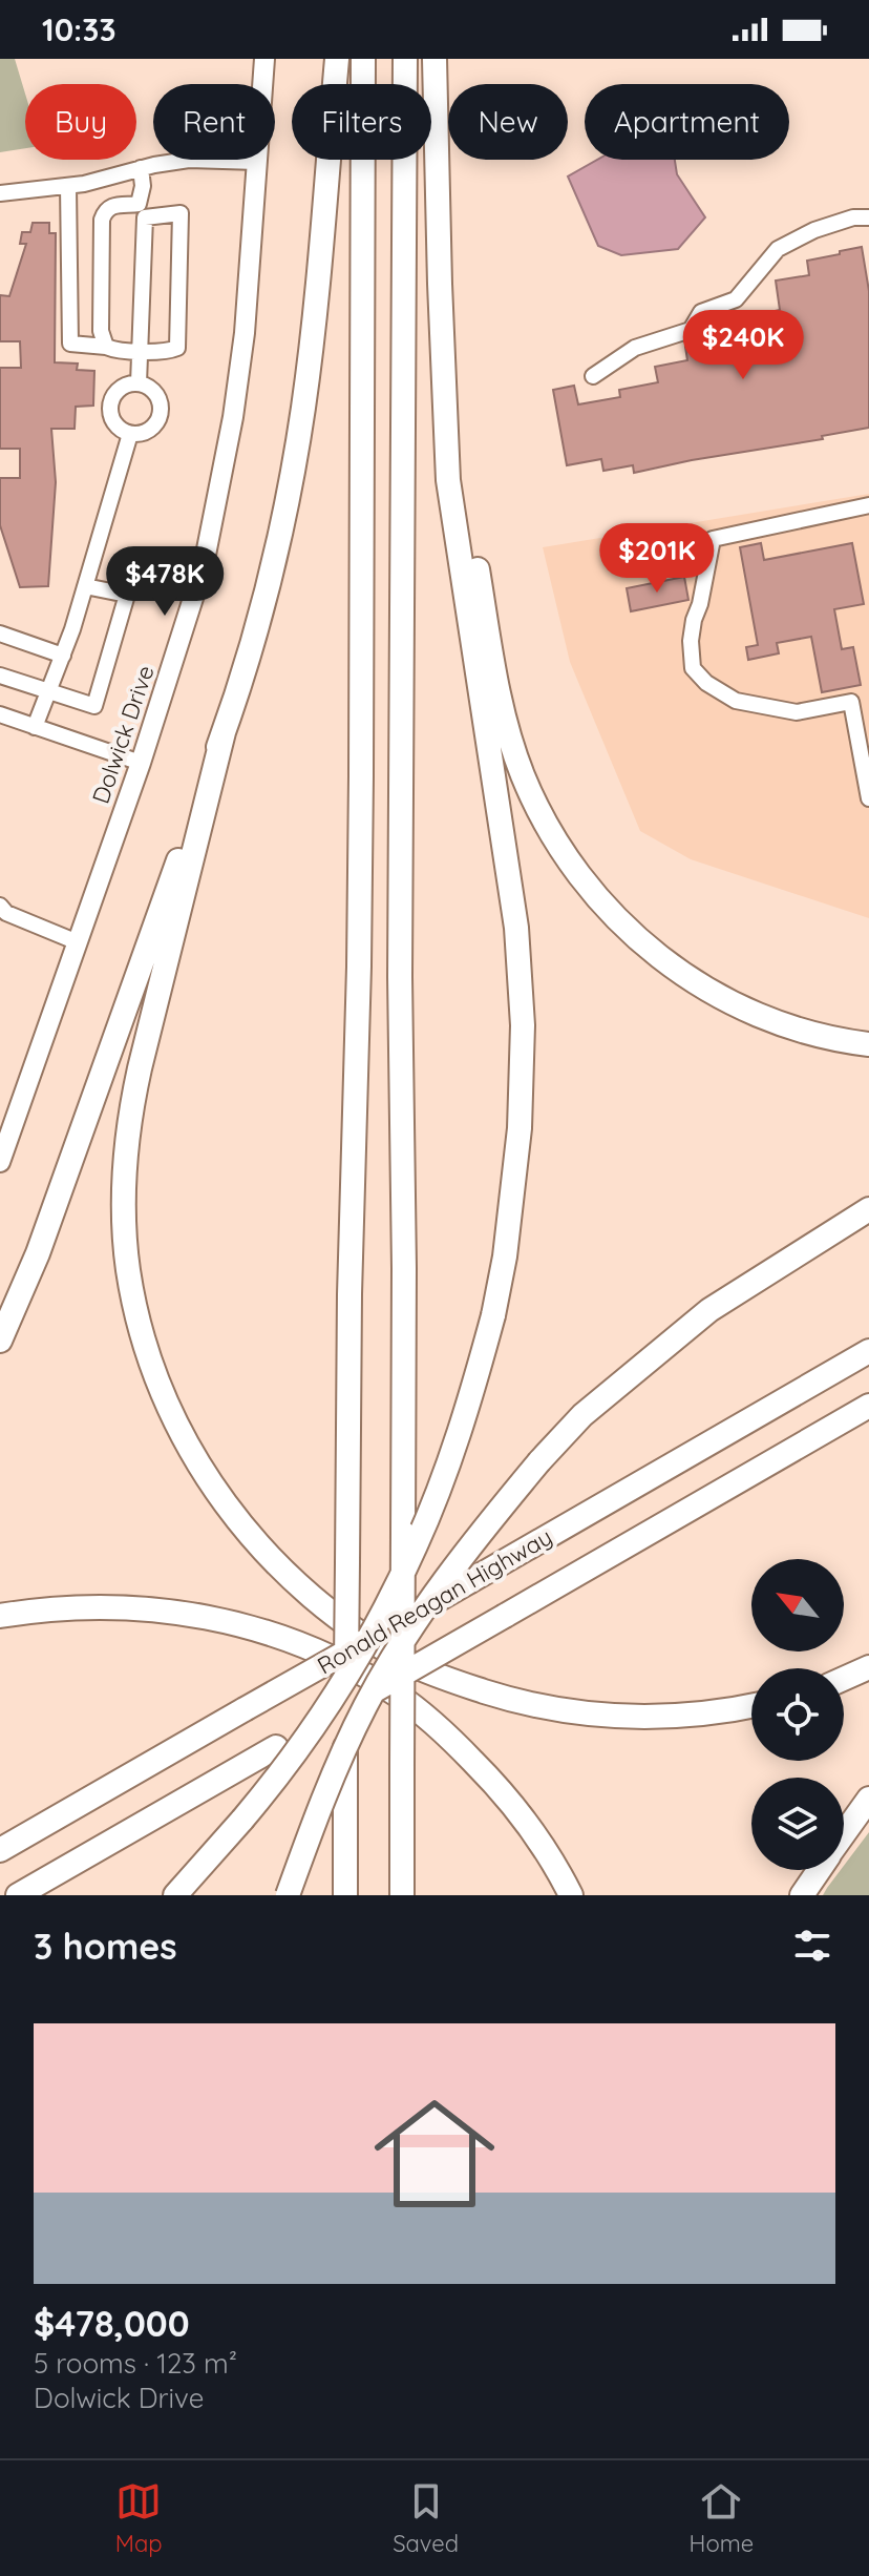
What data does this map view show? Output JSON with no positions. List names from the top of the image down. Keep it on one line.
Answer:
{"streets":{"highway":["Ronald Reagan Highway"],"main road":["Dolwick Drive"]},"north":"top left","page":{"status":"10:33","chip":["Buy","Rent","Filters","New","Apartment"],"price":["$240K","$201K","$478K"],"heading":"3 homes","list":[{"name":"$478,000","note":"5 rooms · 123 m² · Dolwick Drive"}],"tabs":["Map","Saved","Home"]}}
